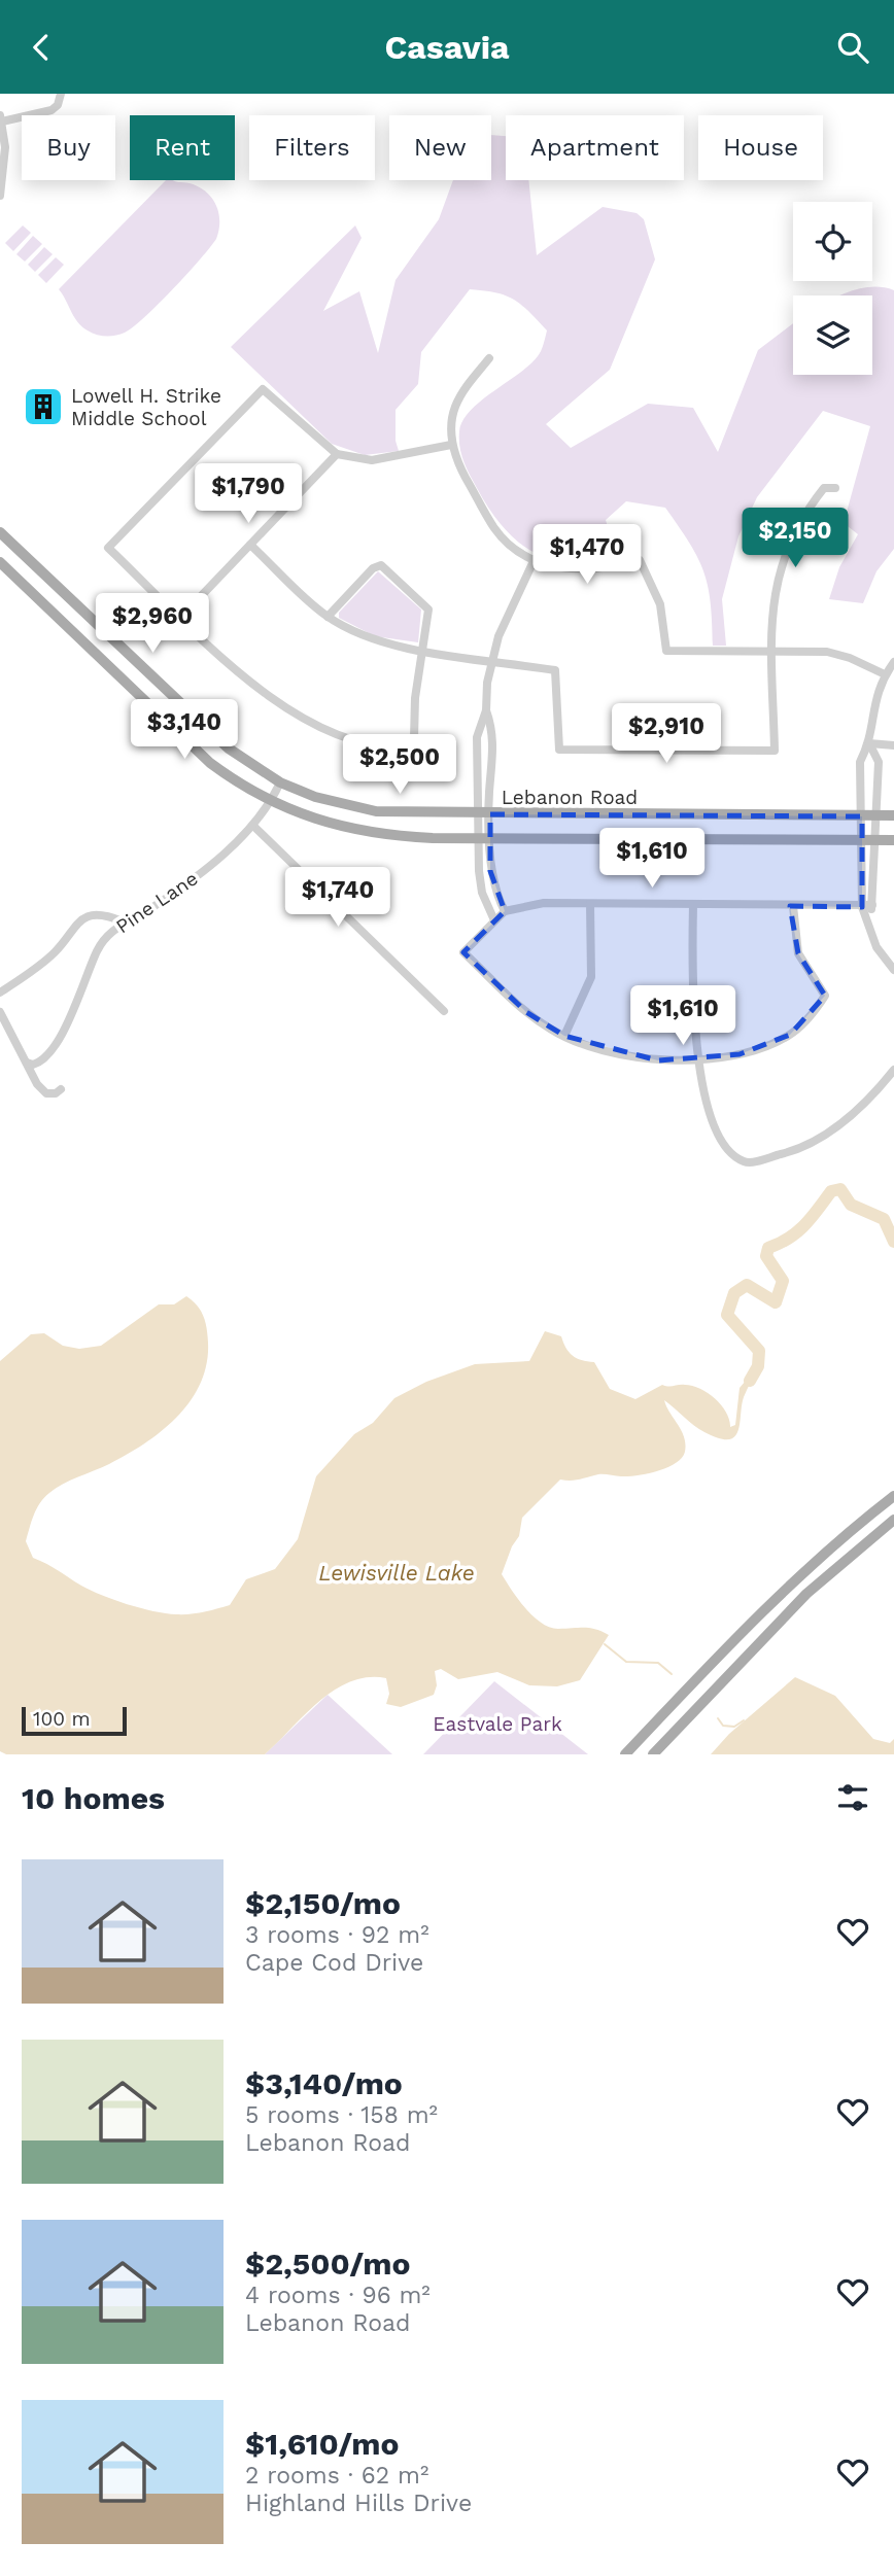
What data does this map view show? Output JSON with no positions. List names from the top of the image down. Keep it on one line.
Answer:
{"streets":{"main road":["Lebanon Road"],"street":["Pine Lane"]},"crossings":[["Lebanon Road","Pine Lane"]],"water":["Lewisville Lake"],"parks":["Eastvale Park"],"places":{"building":["Lowell H. Strike Middle School"]},"scale_bar":"100 m","page":{"header":"Casavia","chip":["Buy","Rent","Filters","New","Apartment","House"],"price":["$1,790","$2,150","$1,470","$2,960","$3,140","$2,910","$2,500","$1,610","$1,740","$1,610"],"scale":"100 m","heading":"10 homes","list":[{"name":"$2,150/mo","note":"3 rooms · 92 m² · Cape Cod Drive"},{"name":"$3,140/mo","note":"5 rooms · 158 m² · Lebanon Road"},{"name":"$2,500/mo","note":"4 rooms · 96 m² · Lebanon Road"},{"name":"$1,610/mo","note":"2 rooms · 62 m² · Highland Hills Drive"}]}}
